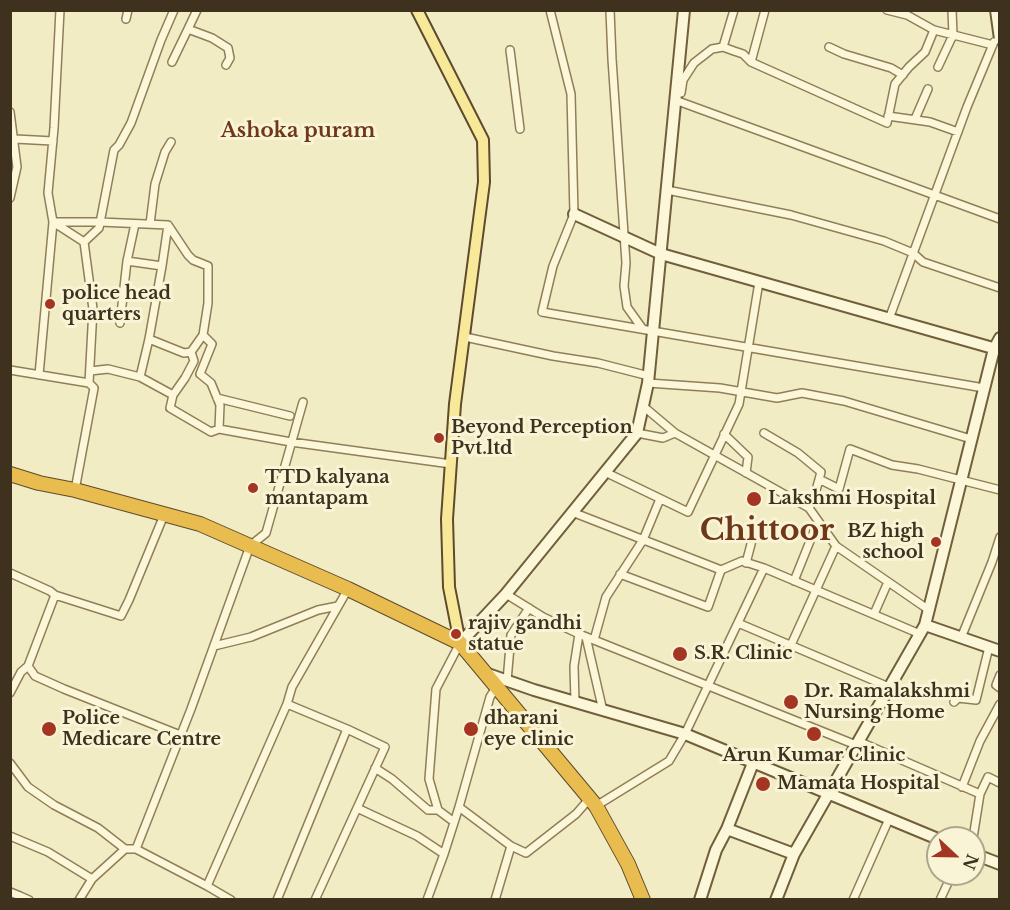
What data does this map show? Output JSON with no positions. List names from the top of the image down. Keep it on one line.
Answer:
{"districts":["Ashoka puram","Chittoor"],"places":["police head quarters","Beyond Perception Pvt.ltd","TTD kalyana mantapam","Lakshmi Hospital","BZ high school","rajiv gandhi statue","S.R. Clinic","Dr. Ramalakshmi Nursing Home","Police Medicare Centre","dharani eye clinic","Arun Kumar Clinic","Mamata Hospital"],"north":"right"}
